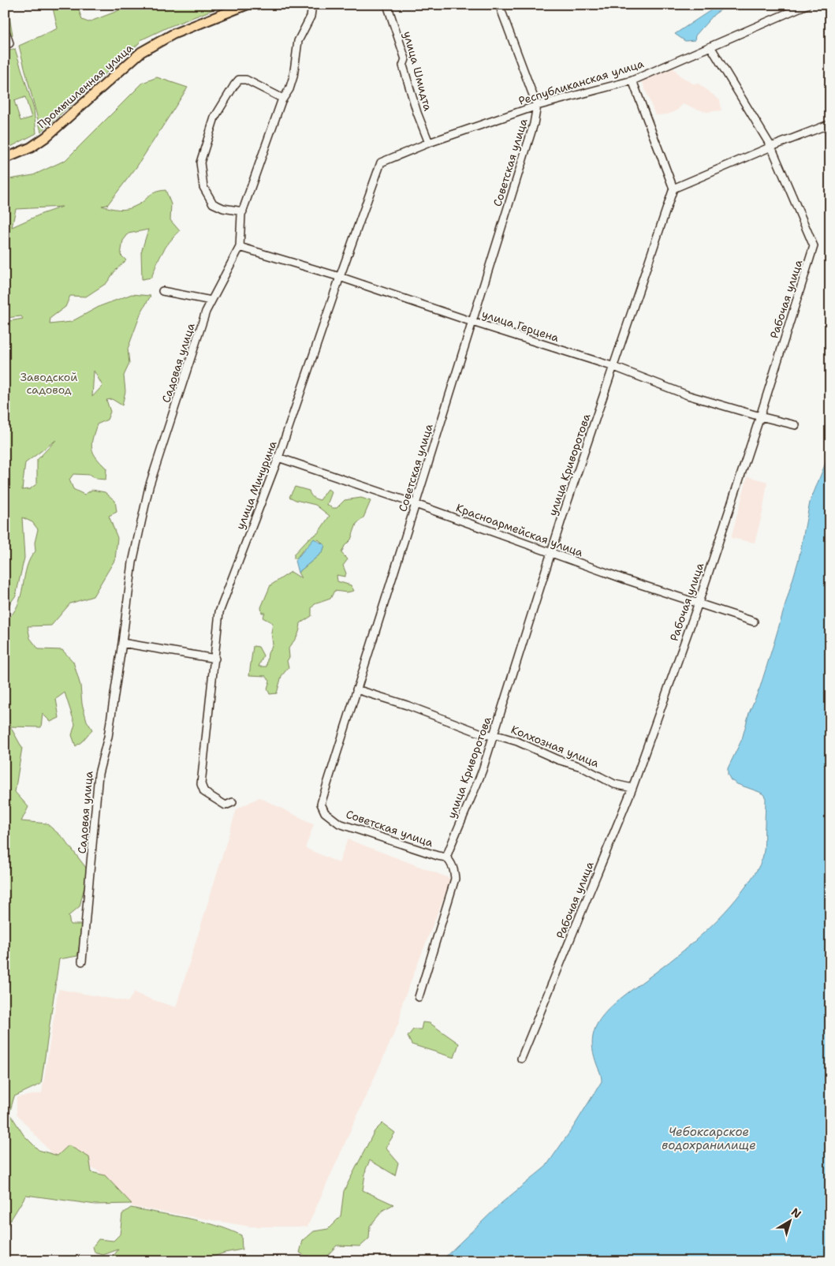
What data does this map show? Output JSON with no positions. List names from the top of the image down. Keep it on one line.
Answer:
{"streets":{"main road":["Промышленная улица"],"street":["улица Шмидта","Республиканская улица","Советская улица","Рабочая улица","улица Герцена","Садовая улица","улица Криворотова","улица Мичурина","Красноармейская улица","Колхозная улица"]},"crossings":[["улица Шмидта","Республиканская улица"],["Республиканская улица","Советская улица"],["Республиканская улица","Рабочая улица"],["Республиканская улица","улица Мичурина"],["Советская улица","улица Герцена"],["Советская улица","улица Криворотова"],["Советская улица","Красноармейская улица"],["Советская улица","Колхозная улица"],["Рабочая улица","улица Герцена"],["Рабочая улица","Красноармейская улица"],["Рабочая улица","Колхозная улица"],["улица Герцена","Садовая улица"],["улица Герцена","улица Криворотова"],["улица Герцена","улица Мичурина"],["улица Криворотова","Красноармейская улица"],["улица Криворотова","Колхозная улица"],["улица Мичурина","Красноармейская улица"]],"water":["Чебоксарское водохранилище"],"parks":["Заводской садовод"],"north":"top right"}
